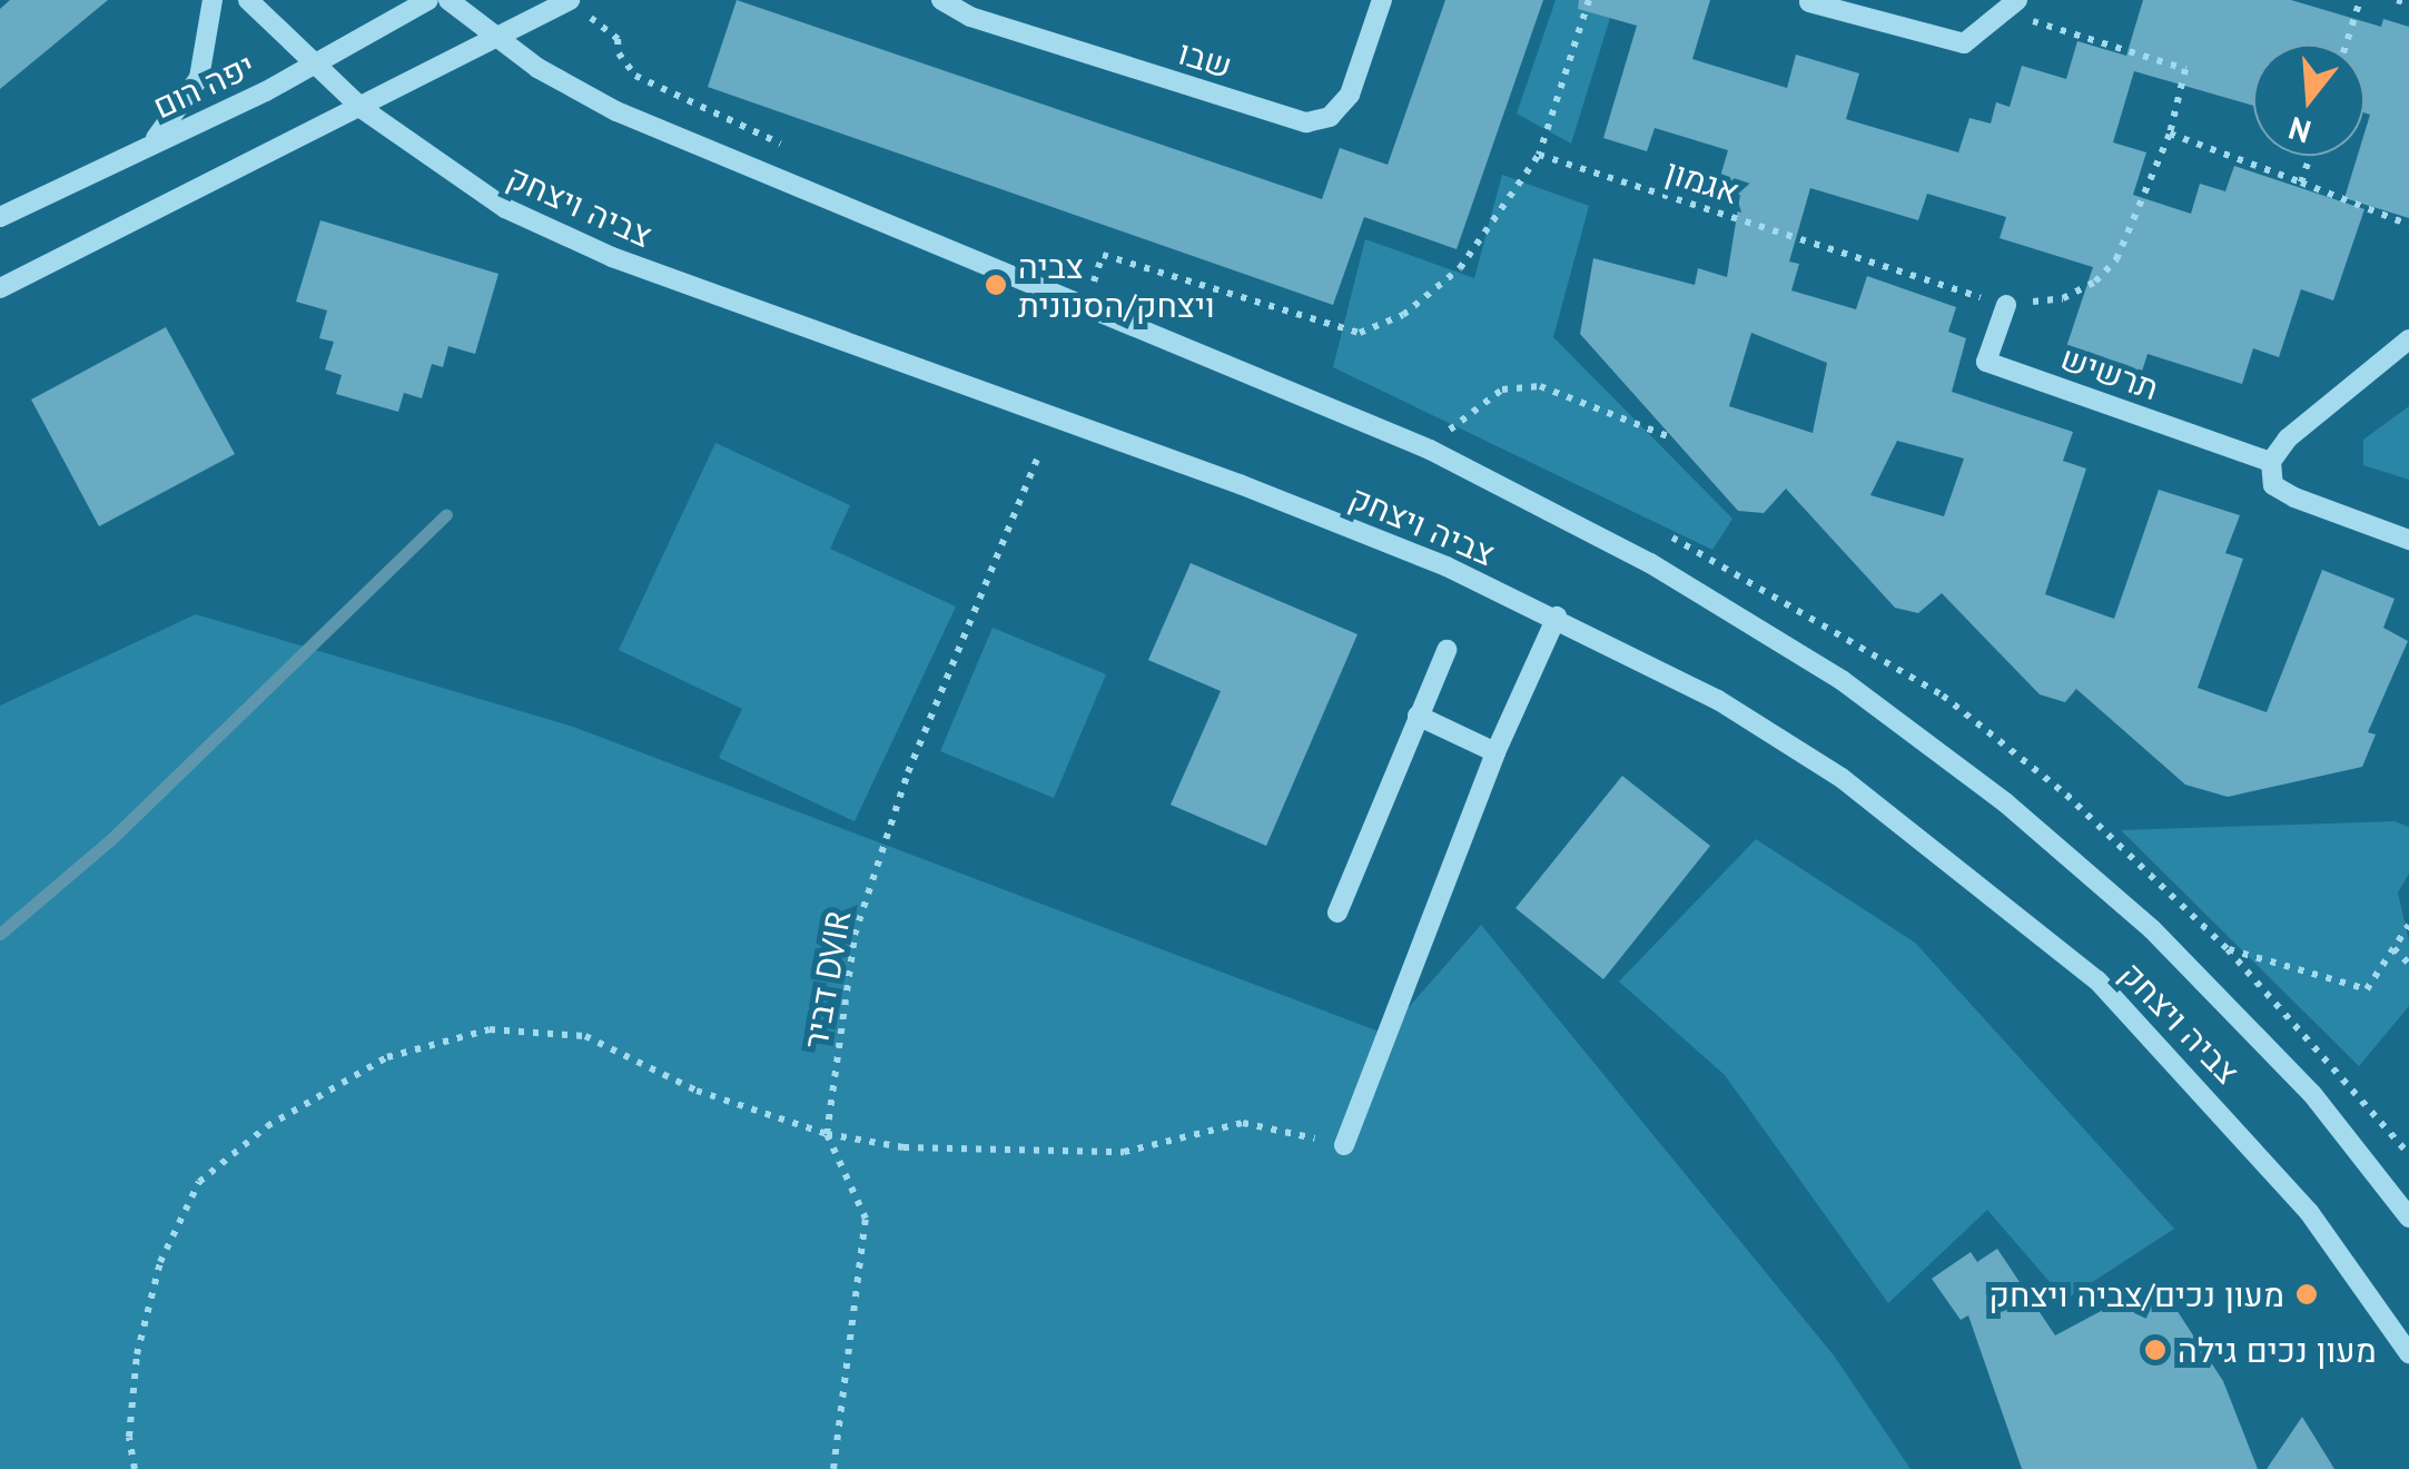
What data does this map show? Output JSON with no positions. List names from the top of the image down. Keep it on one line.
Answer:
{"streets":{"street":["שבו","יפה רום","צביה ויצחק","תרשיש"],"path":["אגמון","דביר DVIR"]},"crossings":[["יפה רום","צביה ויצחק"],["אגמון","תרשיש"]],"places":["צביה ויצחק/הסנונית","מעון נכים/צביה ויצחק","מעון נכים גילה"],"north":"bottom"}
